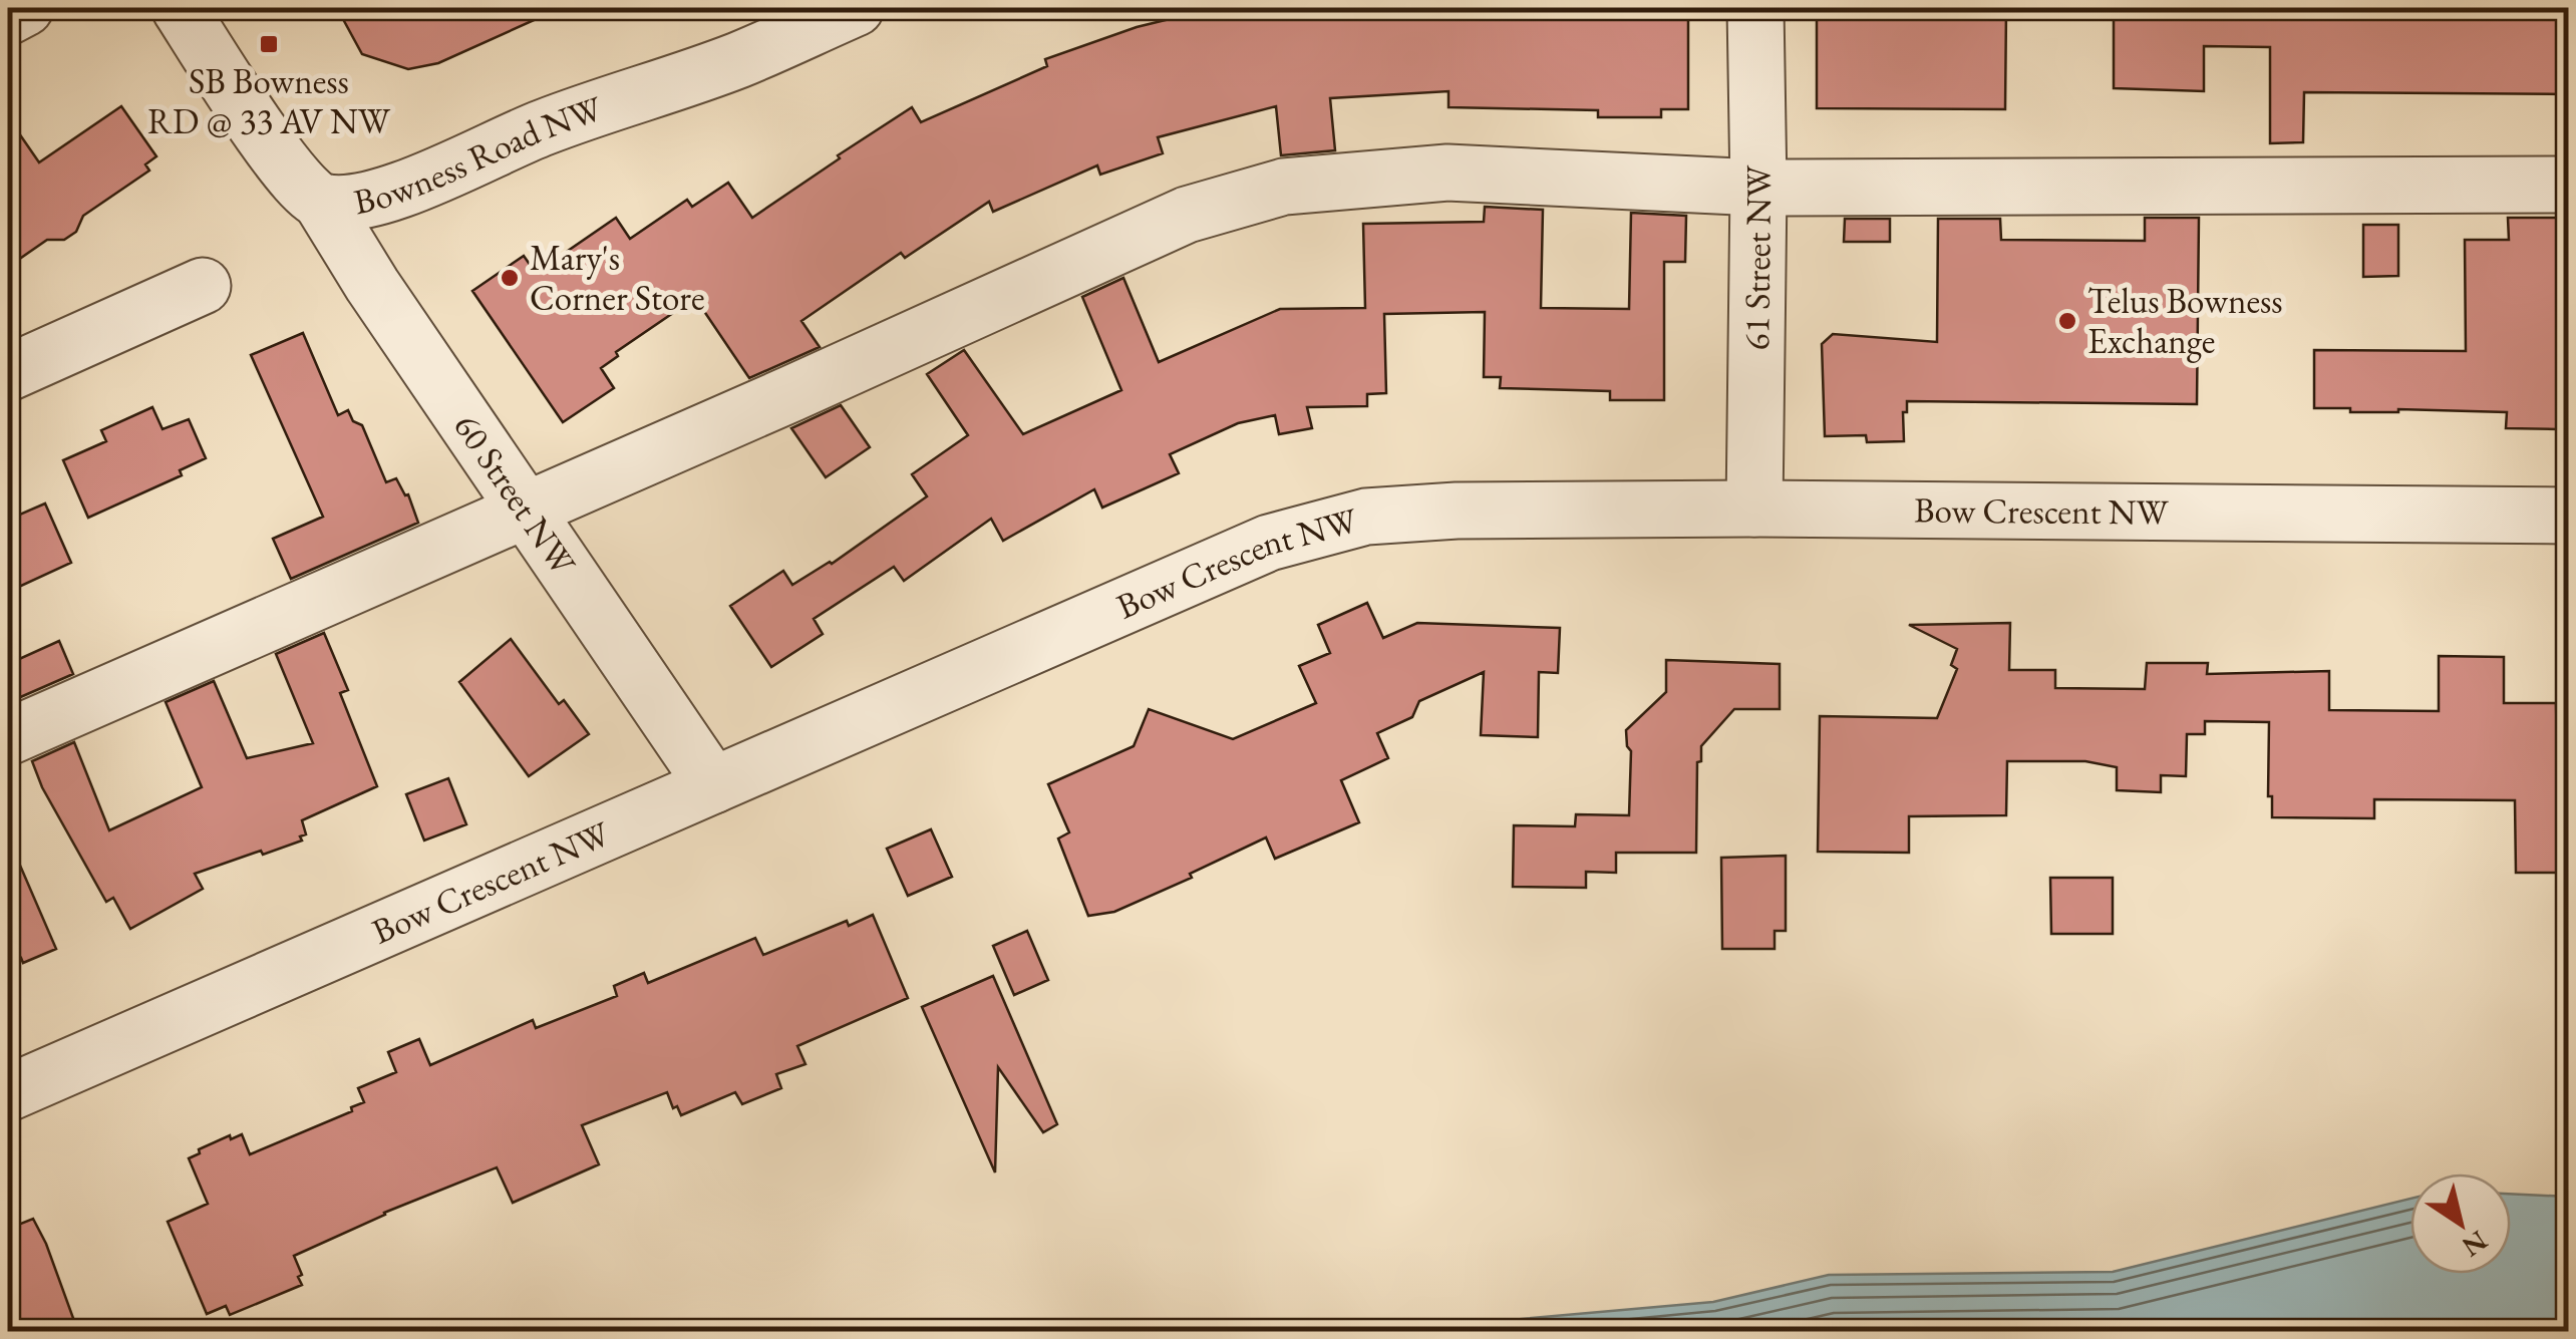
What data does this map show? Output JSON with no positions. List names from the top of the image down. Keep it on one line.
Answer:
{"streets":{"street":["Bowness Road NW","61 Street NW","60 Street NW","Bow Crescent NW"]},"crossings":[["Bowness Road NW","60 Street NW"],["61 Street NW","Bow Crescent NW"],["60 Street NW","Bow Crescent NW"]],"places":{"transit":["SB Bowness RD @ 33 AV NW"],"other":["Mary's Corner Store","Telus Bowness Exchange"]},"north":"bottom right"}
